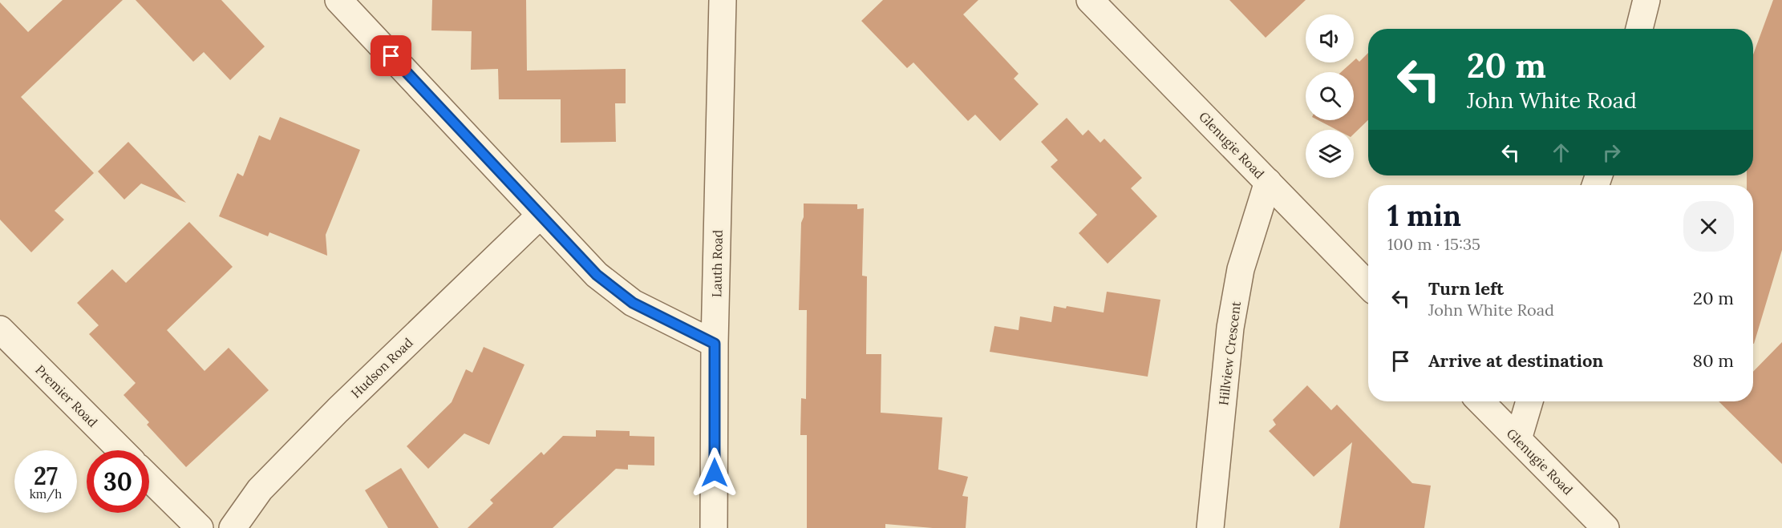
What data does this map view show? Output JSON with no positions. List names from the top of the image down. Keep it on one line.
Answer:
{"streets":{"street":["Glenugie Road","Lauth Road","Hillview Crescent","Hudson Road","Premier Road"]},"crossings":[["Glenugie Road","Hillview Crescent"]],"page":{"turn":["20 m","John White Road"],"heading":["1 min","100 m · 15:35"],"list":[{"name":"Turn left","note":"John White Road","value":"20 m"},{"name":"Arrive at destination","value":"80 m"}],"speed":"27 km/h","limit":"30"}}
